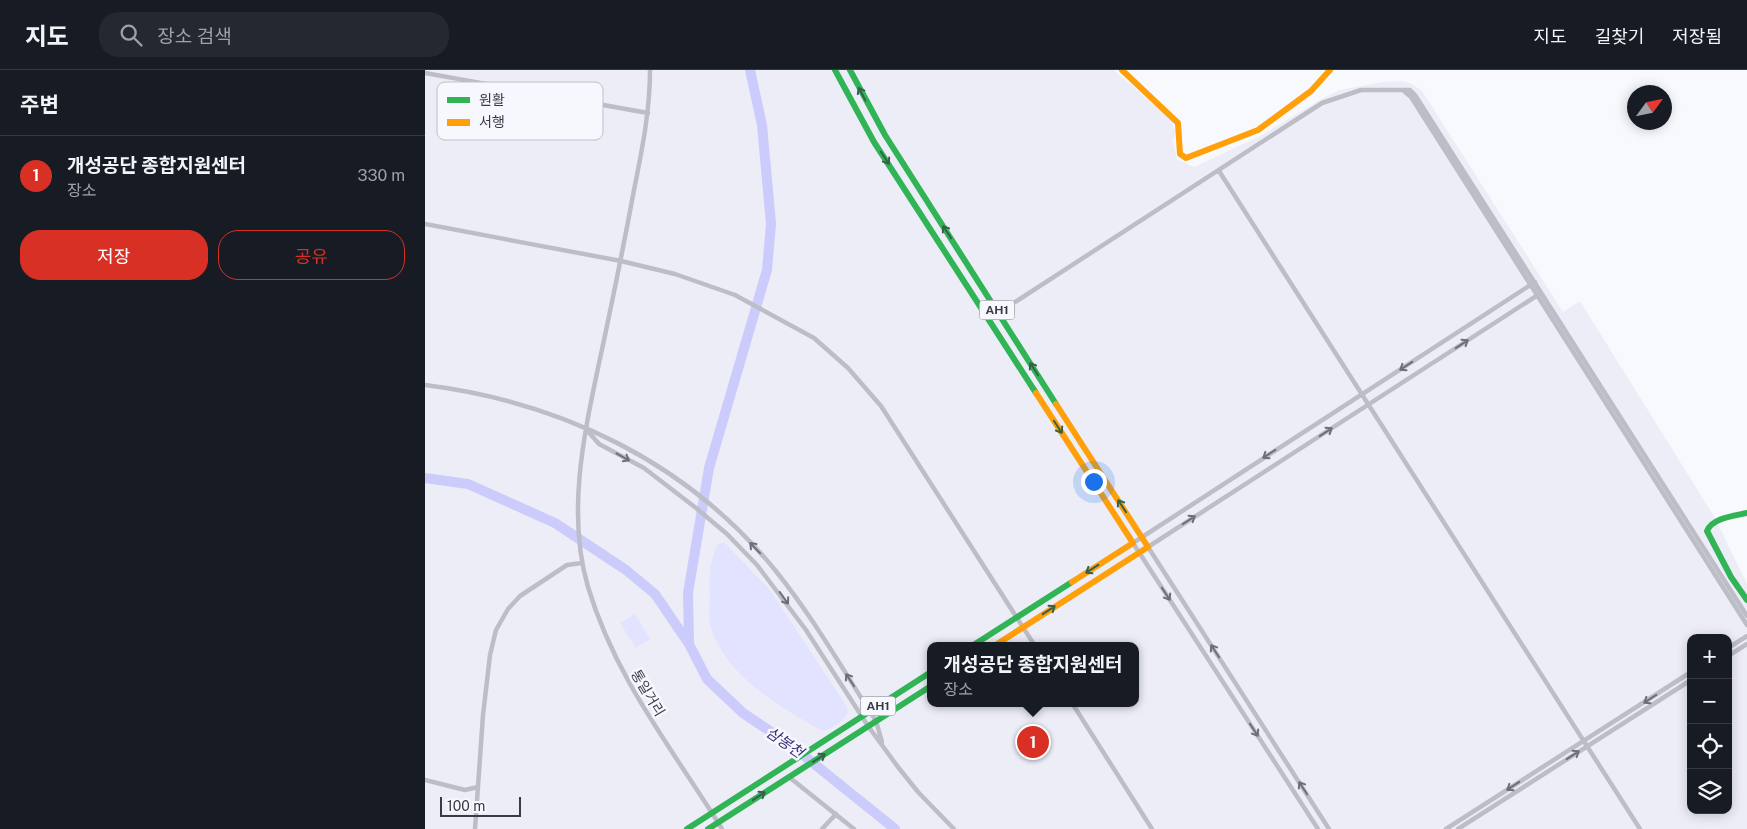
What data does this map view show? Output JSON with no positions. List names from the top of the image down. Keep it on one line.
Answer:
{"streets":{"main road":["AH1"],"street":["통일거리"]},"crossings":[["AH1","통일거리"]],"water":["삼봉천"],"legend":["원활","서행"],"scale_bar":"100 m","north":"top right","page":{"header":"지도","search":"장소 검색","nav":["지도","길찾기","저장됨"],"heading":"주변","list":[{"mark":"1","name":"개성공단 종합지원센터","note":"장소","value":"330 m"}],"buttons":["저장","공유"],"map_buttons":["+","−"],"popup":["개성공단 종합지원센터","장소"],"pins":"1","scale":"100 m"}}
